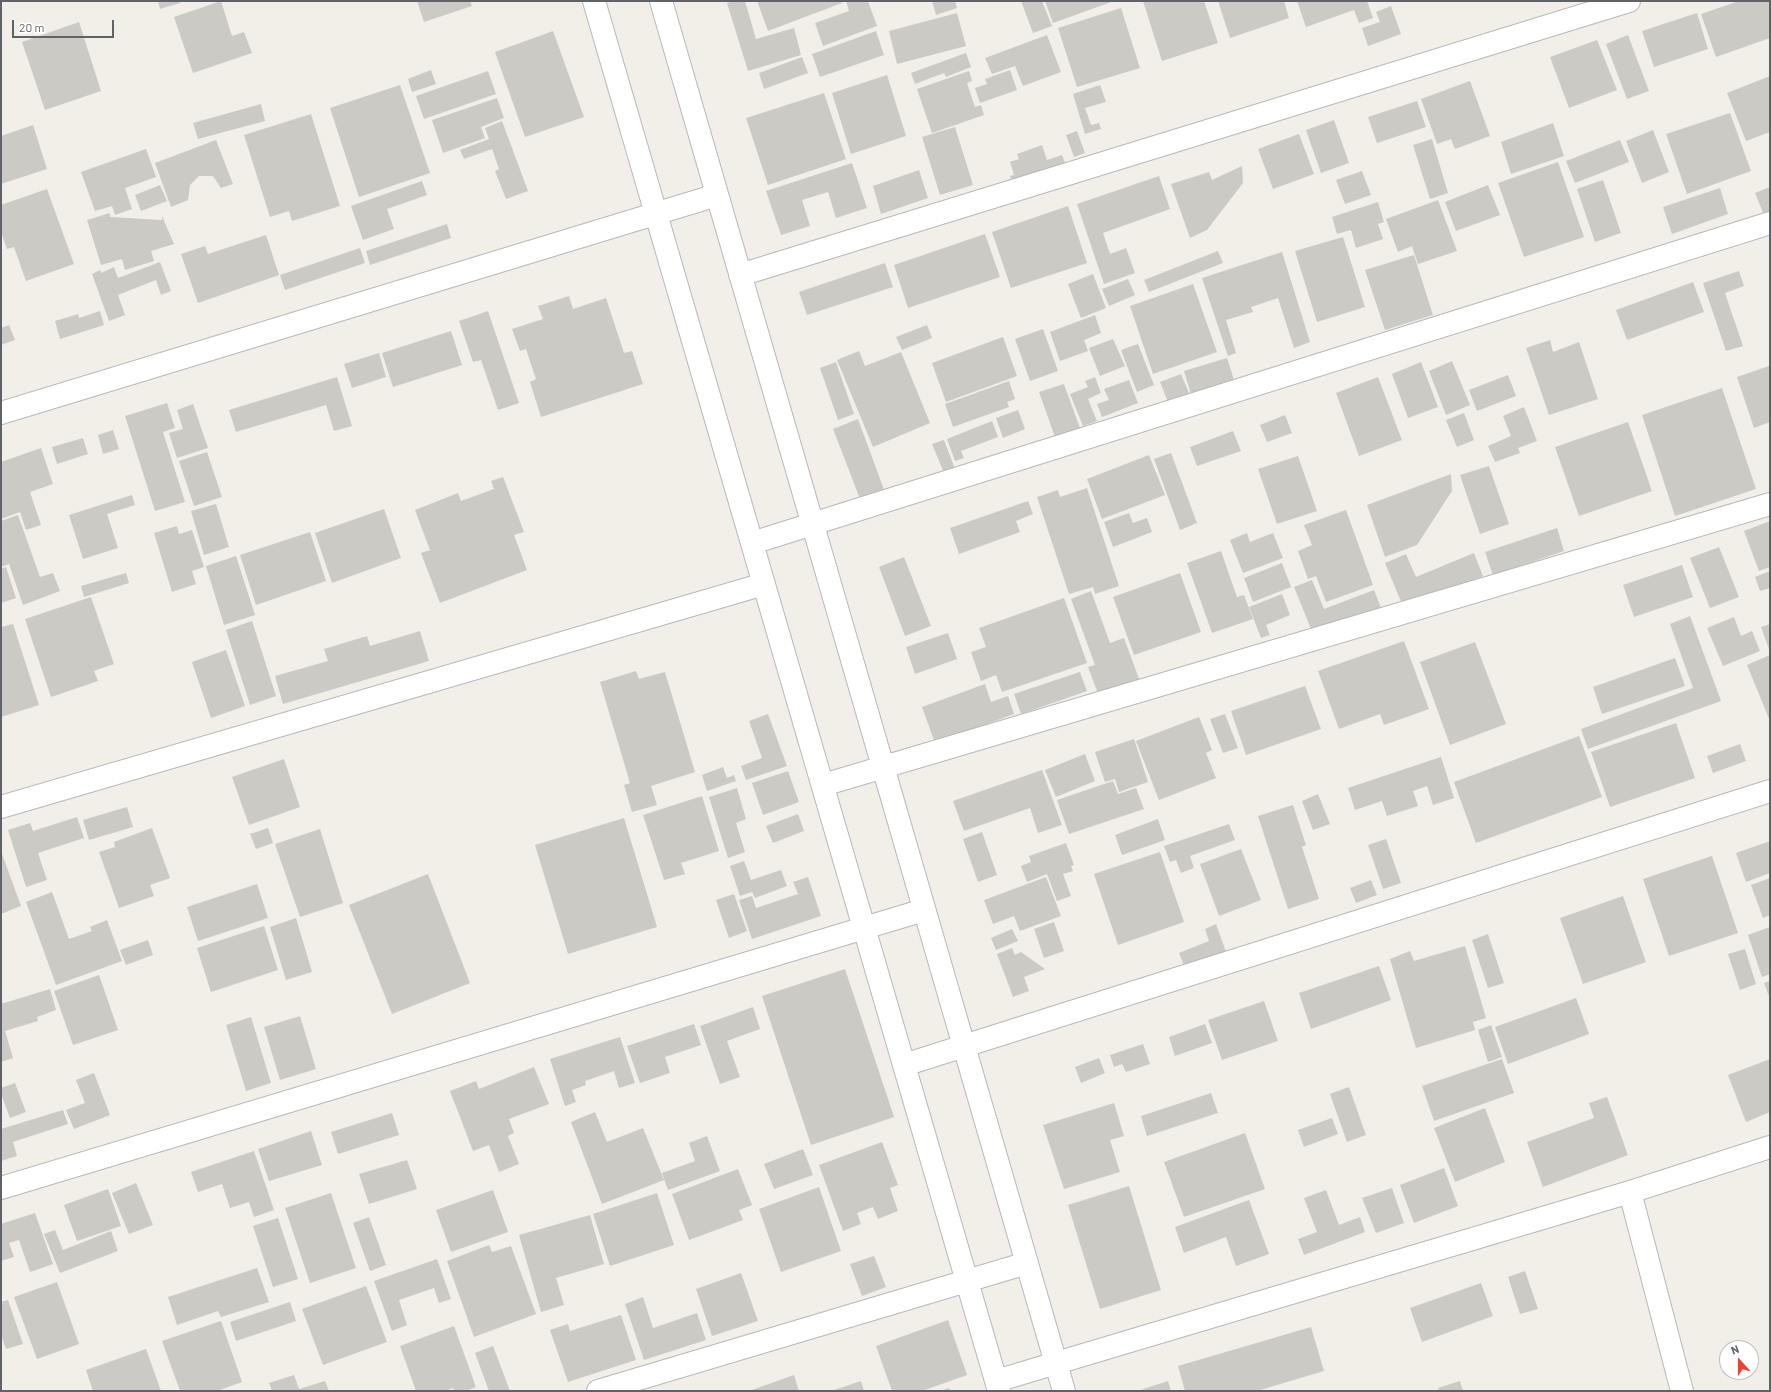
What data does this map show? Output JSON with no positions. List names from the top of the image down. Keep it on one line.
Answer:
{"scale_bar":"20 m","north":"top"}
